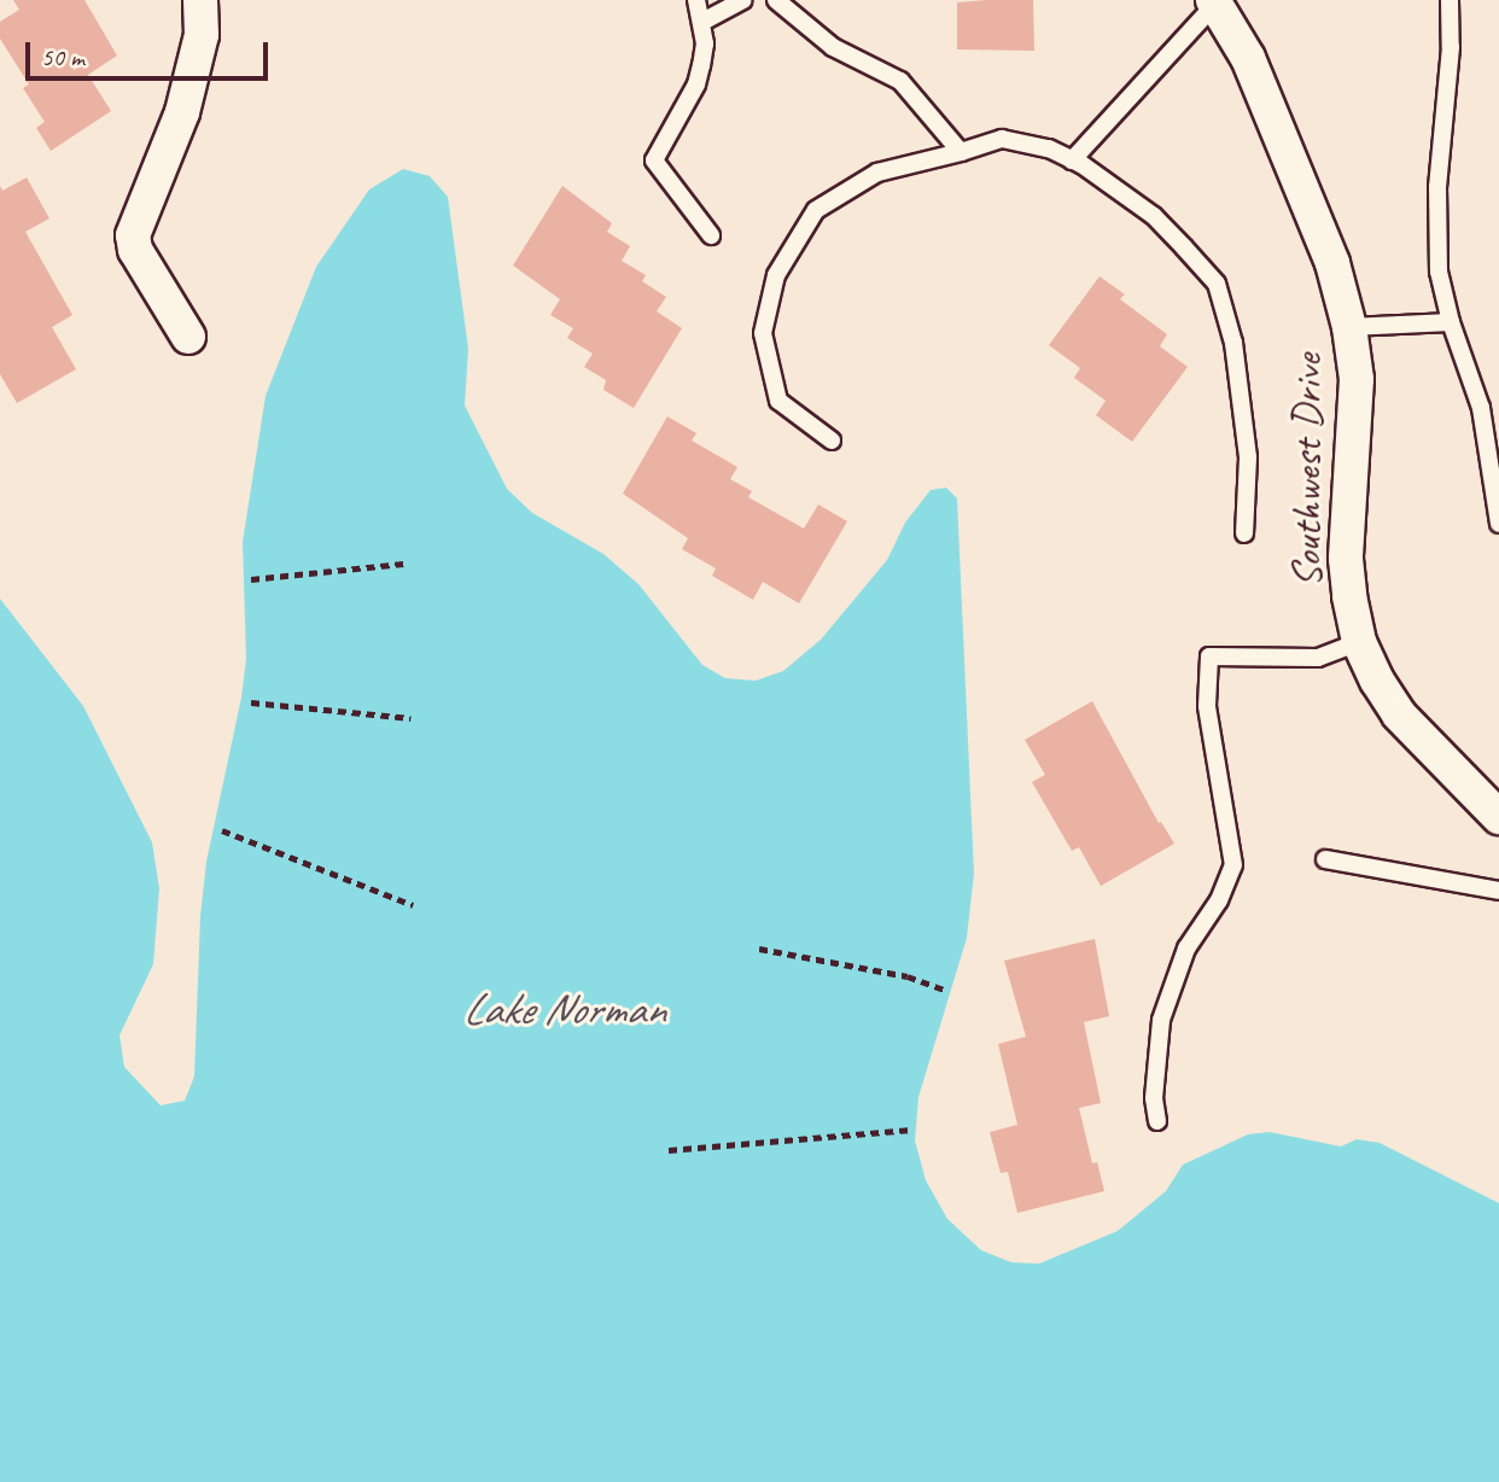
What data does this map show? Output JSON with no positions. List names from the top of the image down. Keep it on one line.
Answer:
{"streets":{"street":["Southwest Drive"]},"water":["Lake Norman"],"scale_bar":"50 m"}
